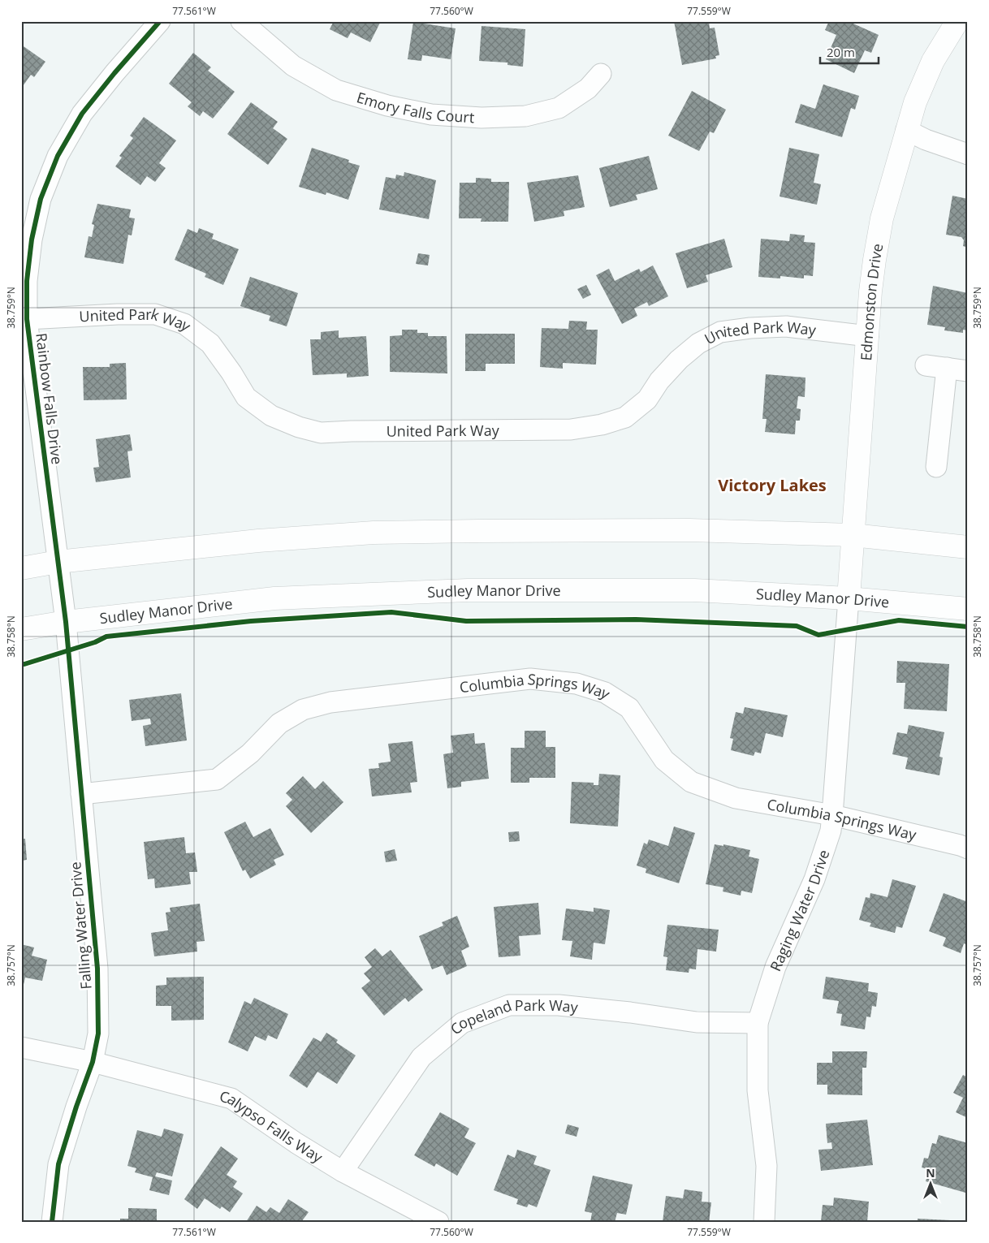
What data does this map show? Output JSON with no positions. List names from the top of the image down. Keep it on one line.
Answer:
{"streets":{"main road":["Edmonston Drive","Sudley Manor Drive"],"street":["Emory Falls Court","United Park Way","Rainbow Falls Drive","Columbia Springs Way","Raging Water Drive","Falling Water Drive","Copeland Park Way","Calypso Falls Way"]},"crossings":[["Edmonston Drive","United Park Way"],["Edmonston Drive","Sudley Manor Drive"],["Edmonston Drive","Raging Water Drive"],["United Park Way","Rainbow Falls Drive"],["Rainbow Falls Drive","Sudley Manor Drive"],["Rainbow Falls Drive","Falling Water Drive"],["Sudley Manor Drive","Raging Water Drive"],["Sudley Manor Drive","Falling Water Drive"],["Columbia Springs Way","Raging Water Drive"],["Columbia Springs Way","Falling Water Drive"],["Raging Water Drive","Copeland Park Way"],["Falling Water Drive","Calypso Falls Way"],["Copeland Park Way","Calypso Falls Way"]],"districts":["Victory Lakes"],"scale_bar":"20 m","north":"top","coordinates":["77.561°W","77.560°W","77.559°W","38.759°N","38.758°N","38.757°N"]}
